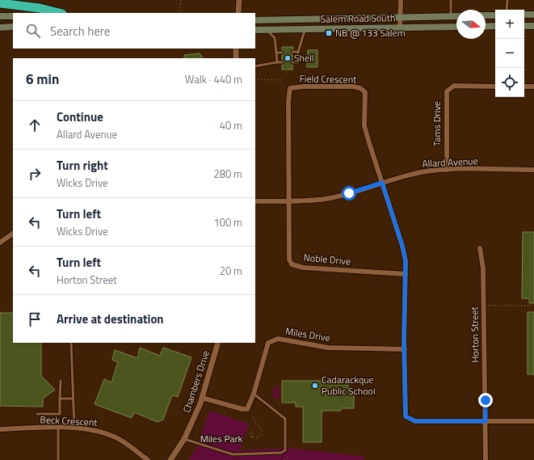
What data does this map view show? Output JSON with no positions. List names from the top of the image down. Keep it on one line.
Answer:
{"streets":{"main road":["Salem Road South"],"street":["Field Crescent","Tams Drive","Allard Avenue","Noble Drive","Miles Drive","Horton Street","Chambers Drive","Beck Crescent"]},"crossings":[["Field Crescent","Allard Avenue"],["Field Crescent","Noble Drive"],["Tams Drive","Allard Avenue"],["Allard Avenue","Noble Drive"],["Miles Drive","Chambers Drive"]],"parks":["Miles Park"],"places":{"transit":["NB @ 133 Salem"],"other":["Shell","Cadarackque Public School"]},"north":"right","page":{"map_buttons":["+","−"],"search":"Search here","heading":["6 min","Walk · 440 m"],"list":[["Continue","Allard Avenue","40 m"],["Turn right","Wicks Drive","280 m"],["Turn left","Wicks Drive","100 m"],["Turn left","Horton Street","20 m"],"Arrive at destination"]}}
